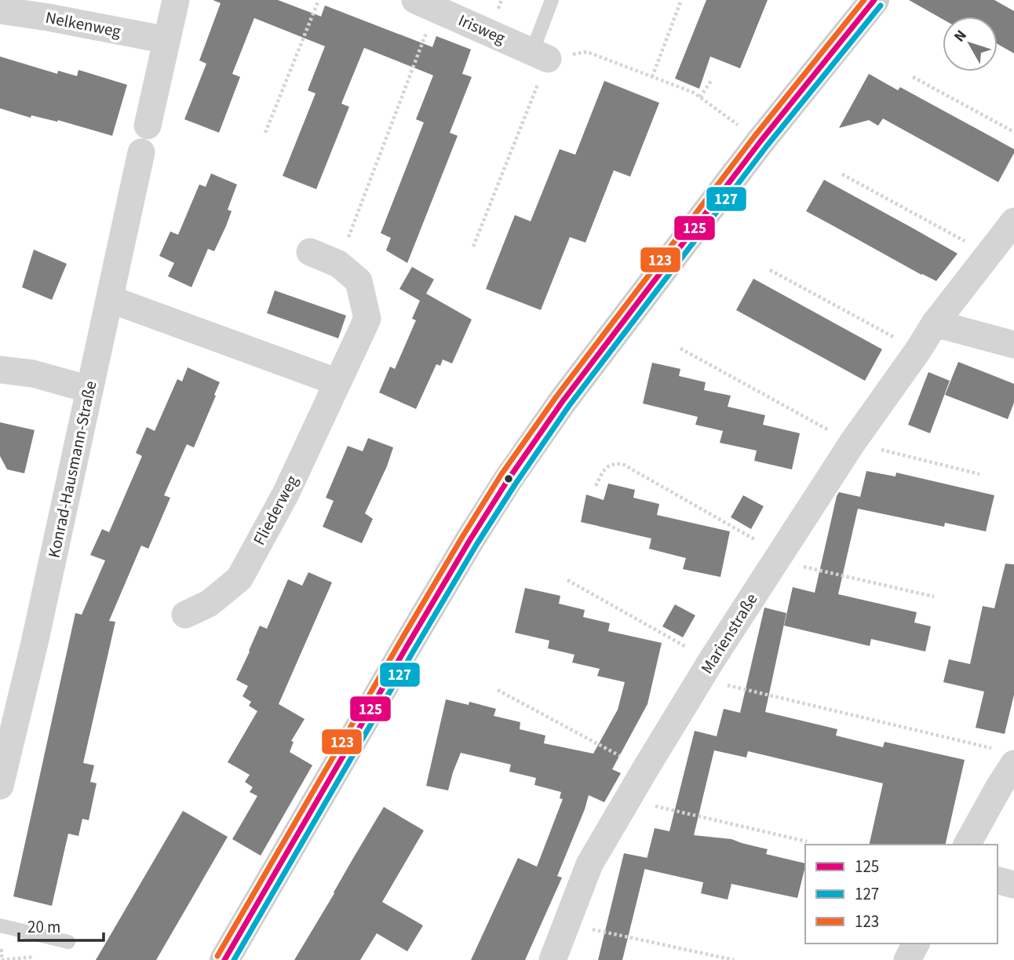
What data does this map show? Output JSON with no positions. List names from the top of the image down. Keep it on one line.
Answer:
{"streets":{"street":["Nelkenweg","Irisweg","Konrad-Hausmann-Straße","Fliederweg","Marienstraße"]},"lines":["transit line 125","transit line 123","transit line 127"],"legend":["125","127","123"],"scale_bar":"20 m","north":"top left"}
